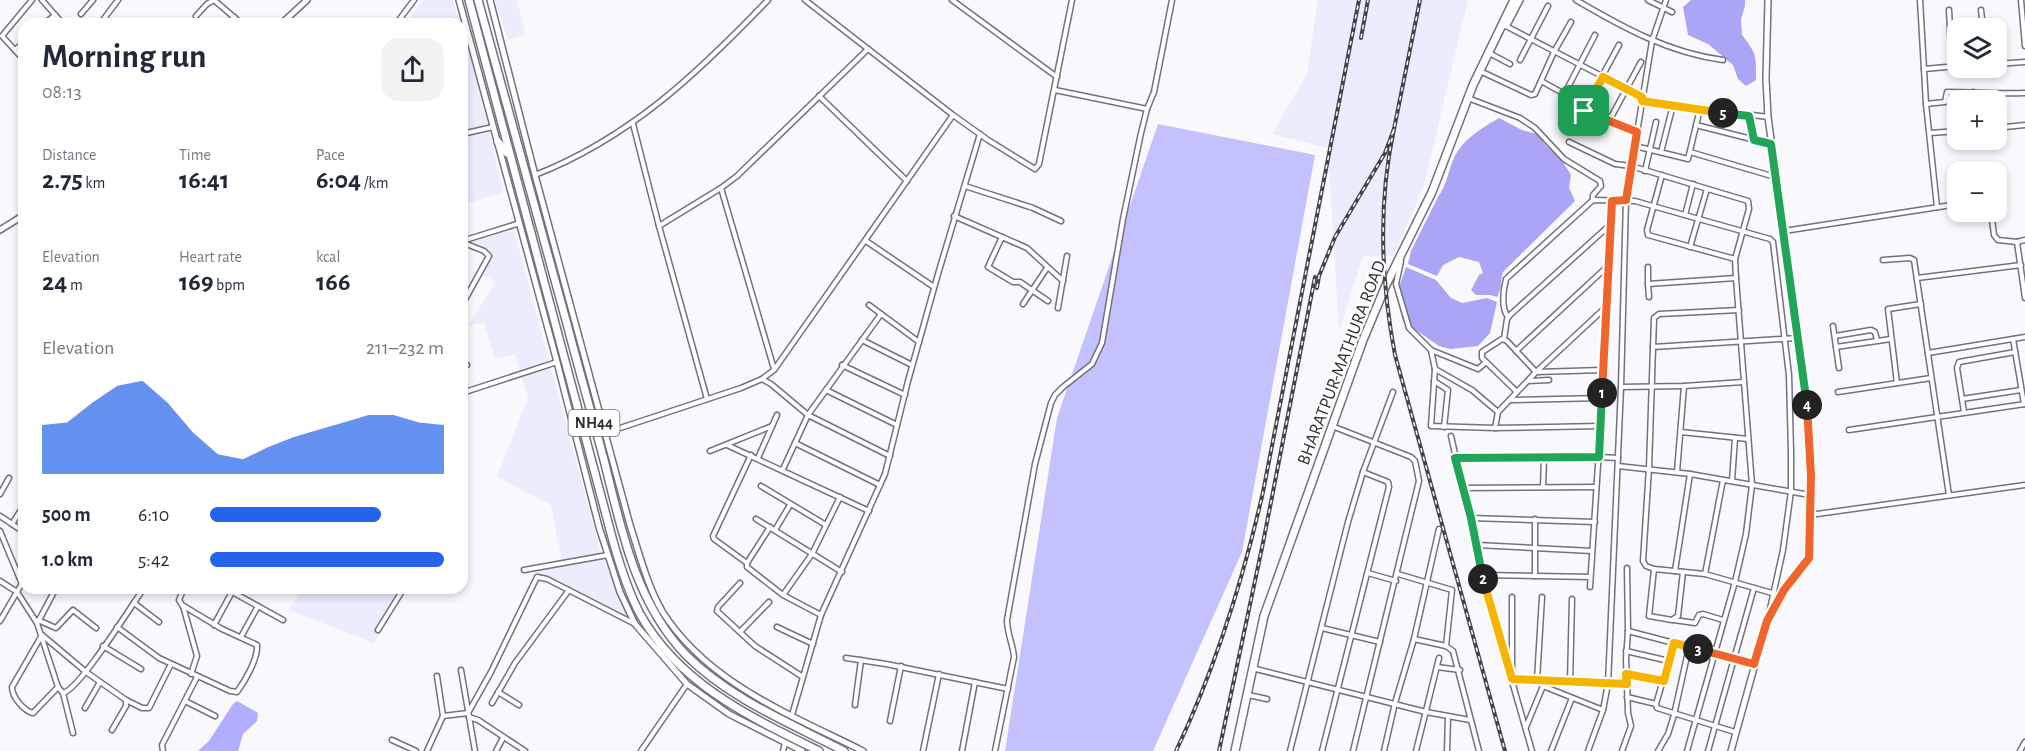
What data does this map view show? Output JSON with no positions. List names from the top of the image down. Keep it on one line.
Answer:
{"streets":{"highway":["BHARATPUR-MATHURA ROAD","NH44"]},"page":{"map_buttons":["+","−"],"heading":["Morning run","08:13"],"pins":["5","1","4","2","3"],"stats":[["Distance","2.75 km"],["Time","16:41"],["Pace","6:04 /km"],["Elevation","24 m"],["Heart rate","169 bpm"],["kcal","166"]],"chart":["Elevation","211–232 m"],"list":[{"name":"500 m","note":"6:10"},{"name":"1.0 km","note":"5:42"}]}}
